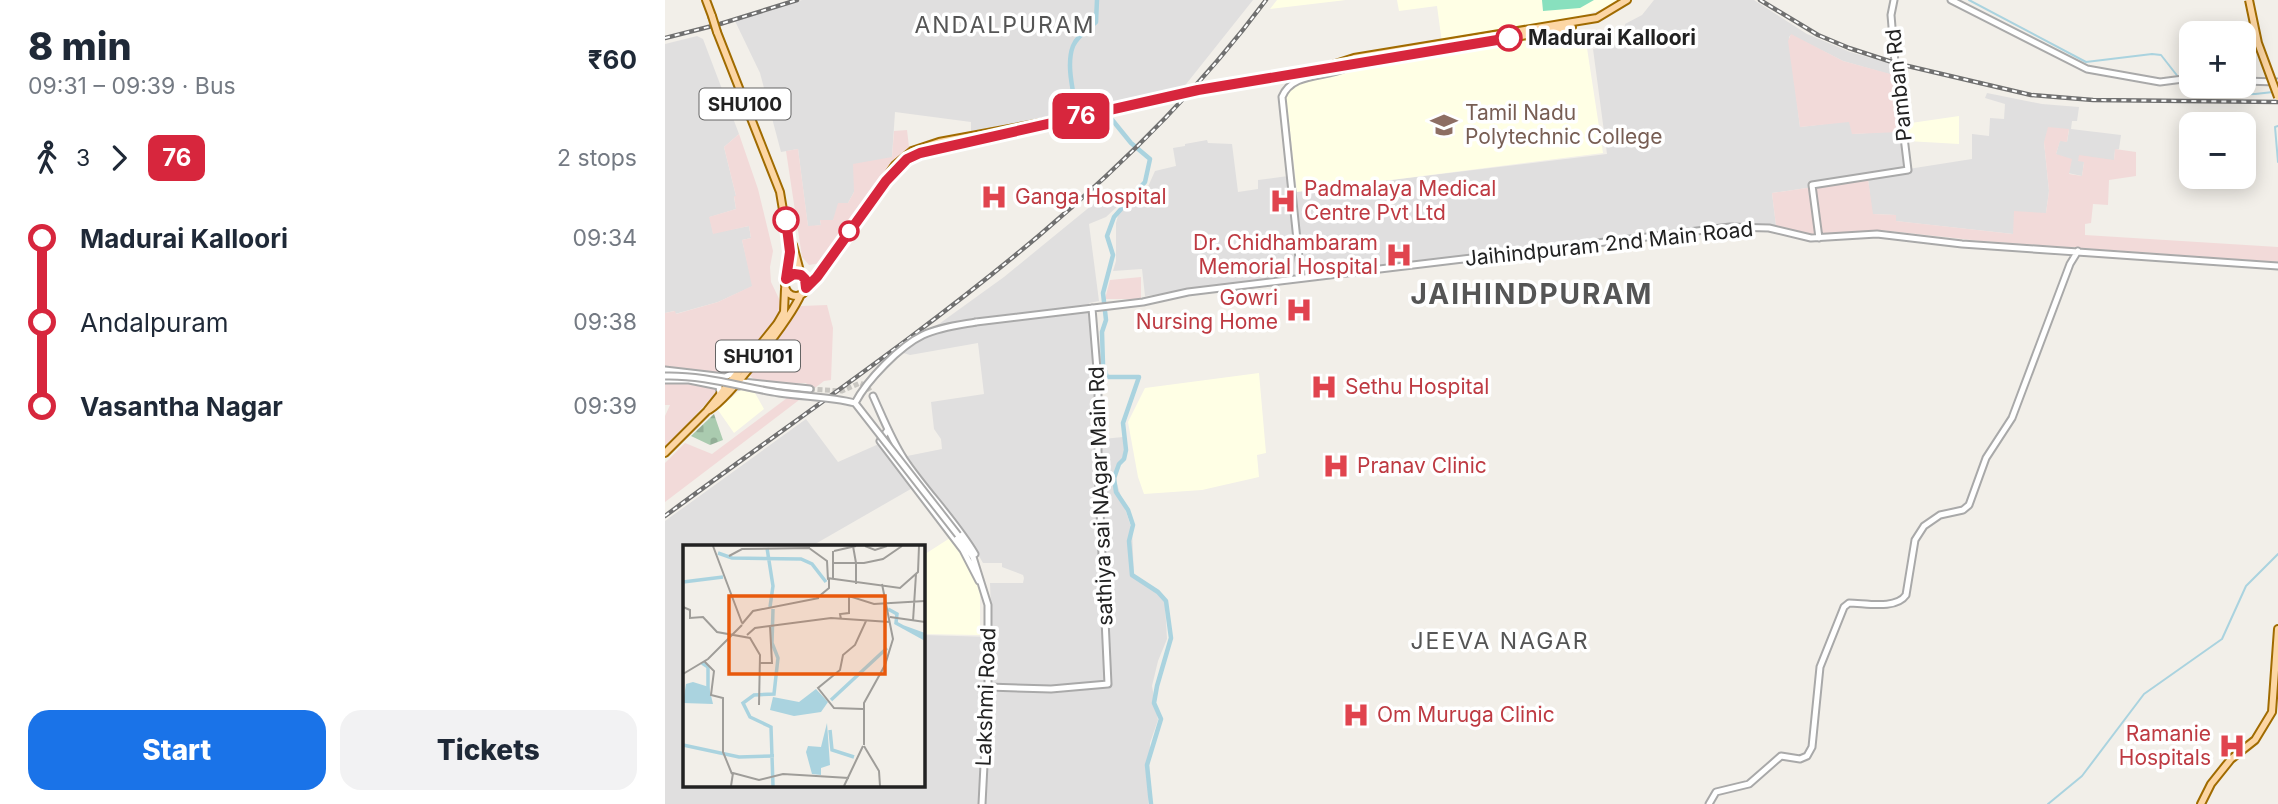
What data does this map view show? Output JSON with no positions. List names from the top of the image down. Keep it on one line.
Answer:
{"streets":{"main road":["SHU100","SHU101"],"street":["Pamban Rd","Jaihindpuram 2nd Main Road","sathiya sai NAgar Main Rd","Lakshmi Road"]},"crossings":[["Pamban Rd","Jaihindpuram 2nd Main Road"],["SHU100","SHU101"],["Jaihindpuram 2nd Main Road","sathiya sai NAgar Main Rd"],["Jaihindpuram 2nd Main Road","Lakshmi Road"],["sathiya sai NAgar Main Rd","Lakshmi Road"]],"districts":["ANDALPURAM","JAIHINDPURAM","JEEVA NAGAR"],"places":{"other":["Madurai Kalloori"],"school or university":["Tamil Nadu Polytechnic College"],"hospital":["Ganga Hospital","Padmalaya Medical Centre Pvt Ltd","Dr. Chidhambaram Memorial Hospital","Gowri Nursing Home","Sethu Hospital","Pranav Clinic","Om Muruga Clinic","Ramanie Hospitals"]},"lines":["bus line 76"],"page":{"heading":["8 min","09:31 – 09:39 · Bus","₹60"],"on_map":"76","map_buttons":["+","−"],"legs":["3","76","2 stops"],"list":[{"name":"Madurai Kalloori","value":"09:34"},{"name":"Andalpuram","value":"09:38"},{"name":"Vasantha Nagar","value":"09:39"}],"buttons":["Start","Tickets"]}}
